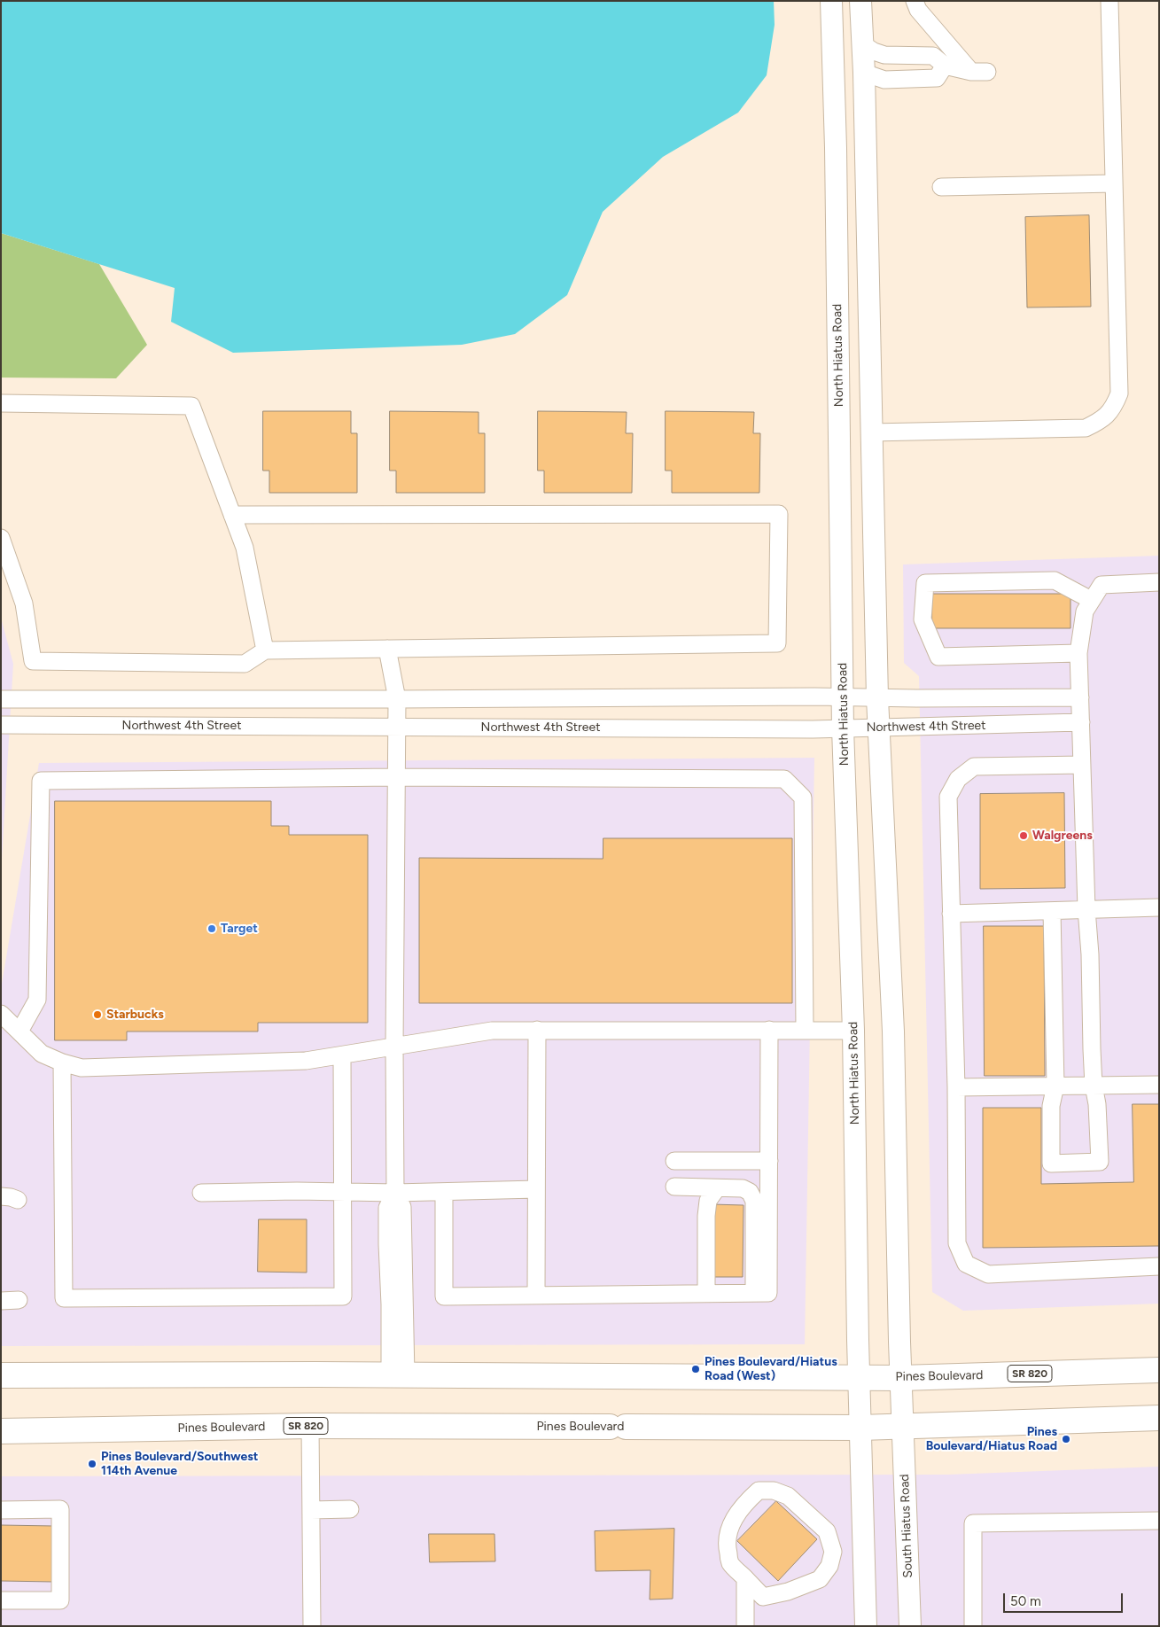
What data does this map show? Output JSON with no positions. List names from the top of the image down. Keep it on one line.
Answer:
{"streets":{"highway":["SR 820","Pines Boulevard"],"main road":["North Hiatus Road","South Hiatus Road"],"street":["Northwest 4th Street"]},"crossings":[["North Hiatus Road","Northwest 4th Street"],["North Hiatus Road","Pines Boulevard"],["Pines Boulevard","South Hiatus Road"]],"places":["Walgreens","Target","Starbucks","Pines Boulevard/Hiatus Road (West)","Pines Boulevard/Hiatus Road","Pines Boulevard/Southwest 114th Avenue"],"scale_bar":"50 m"}
